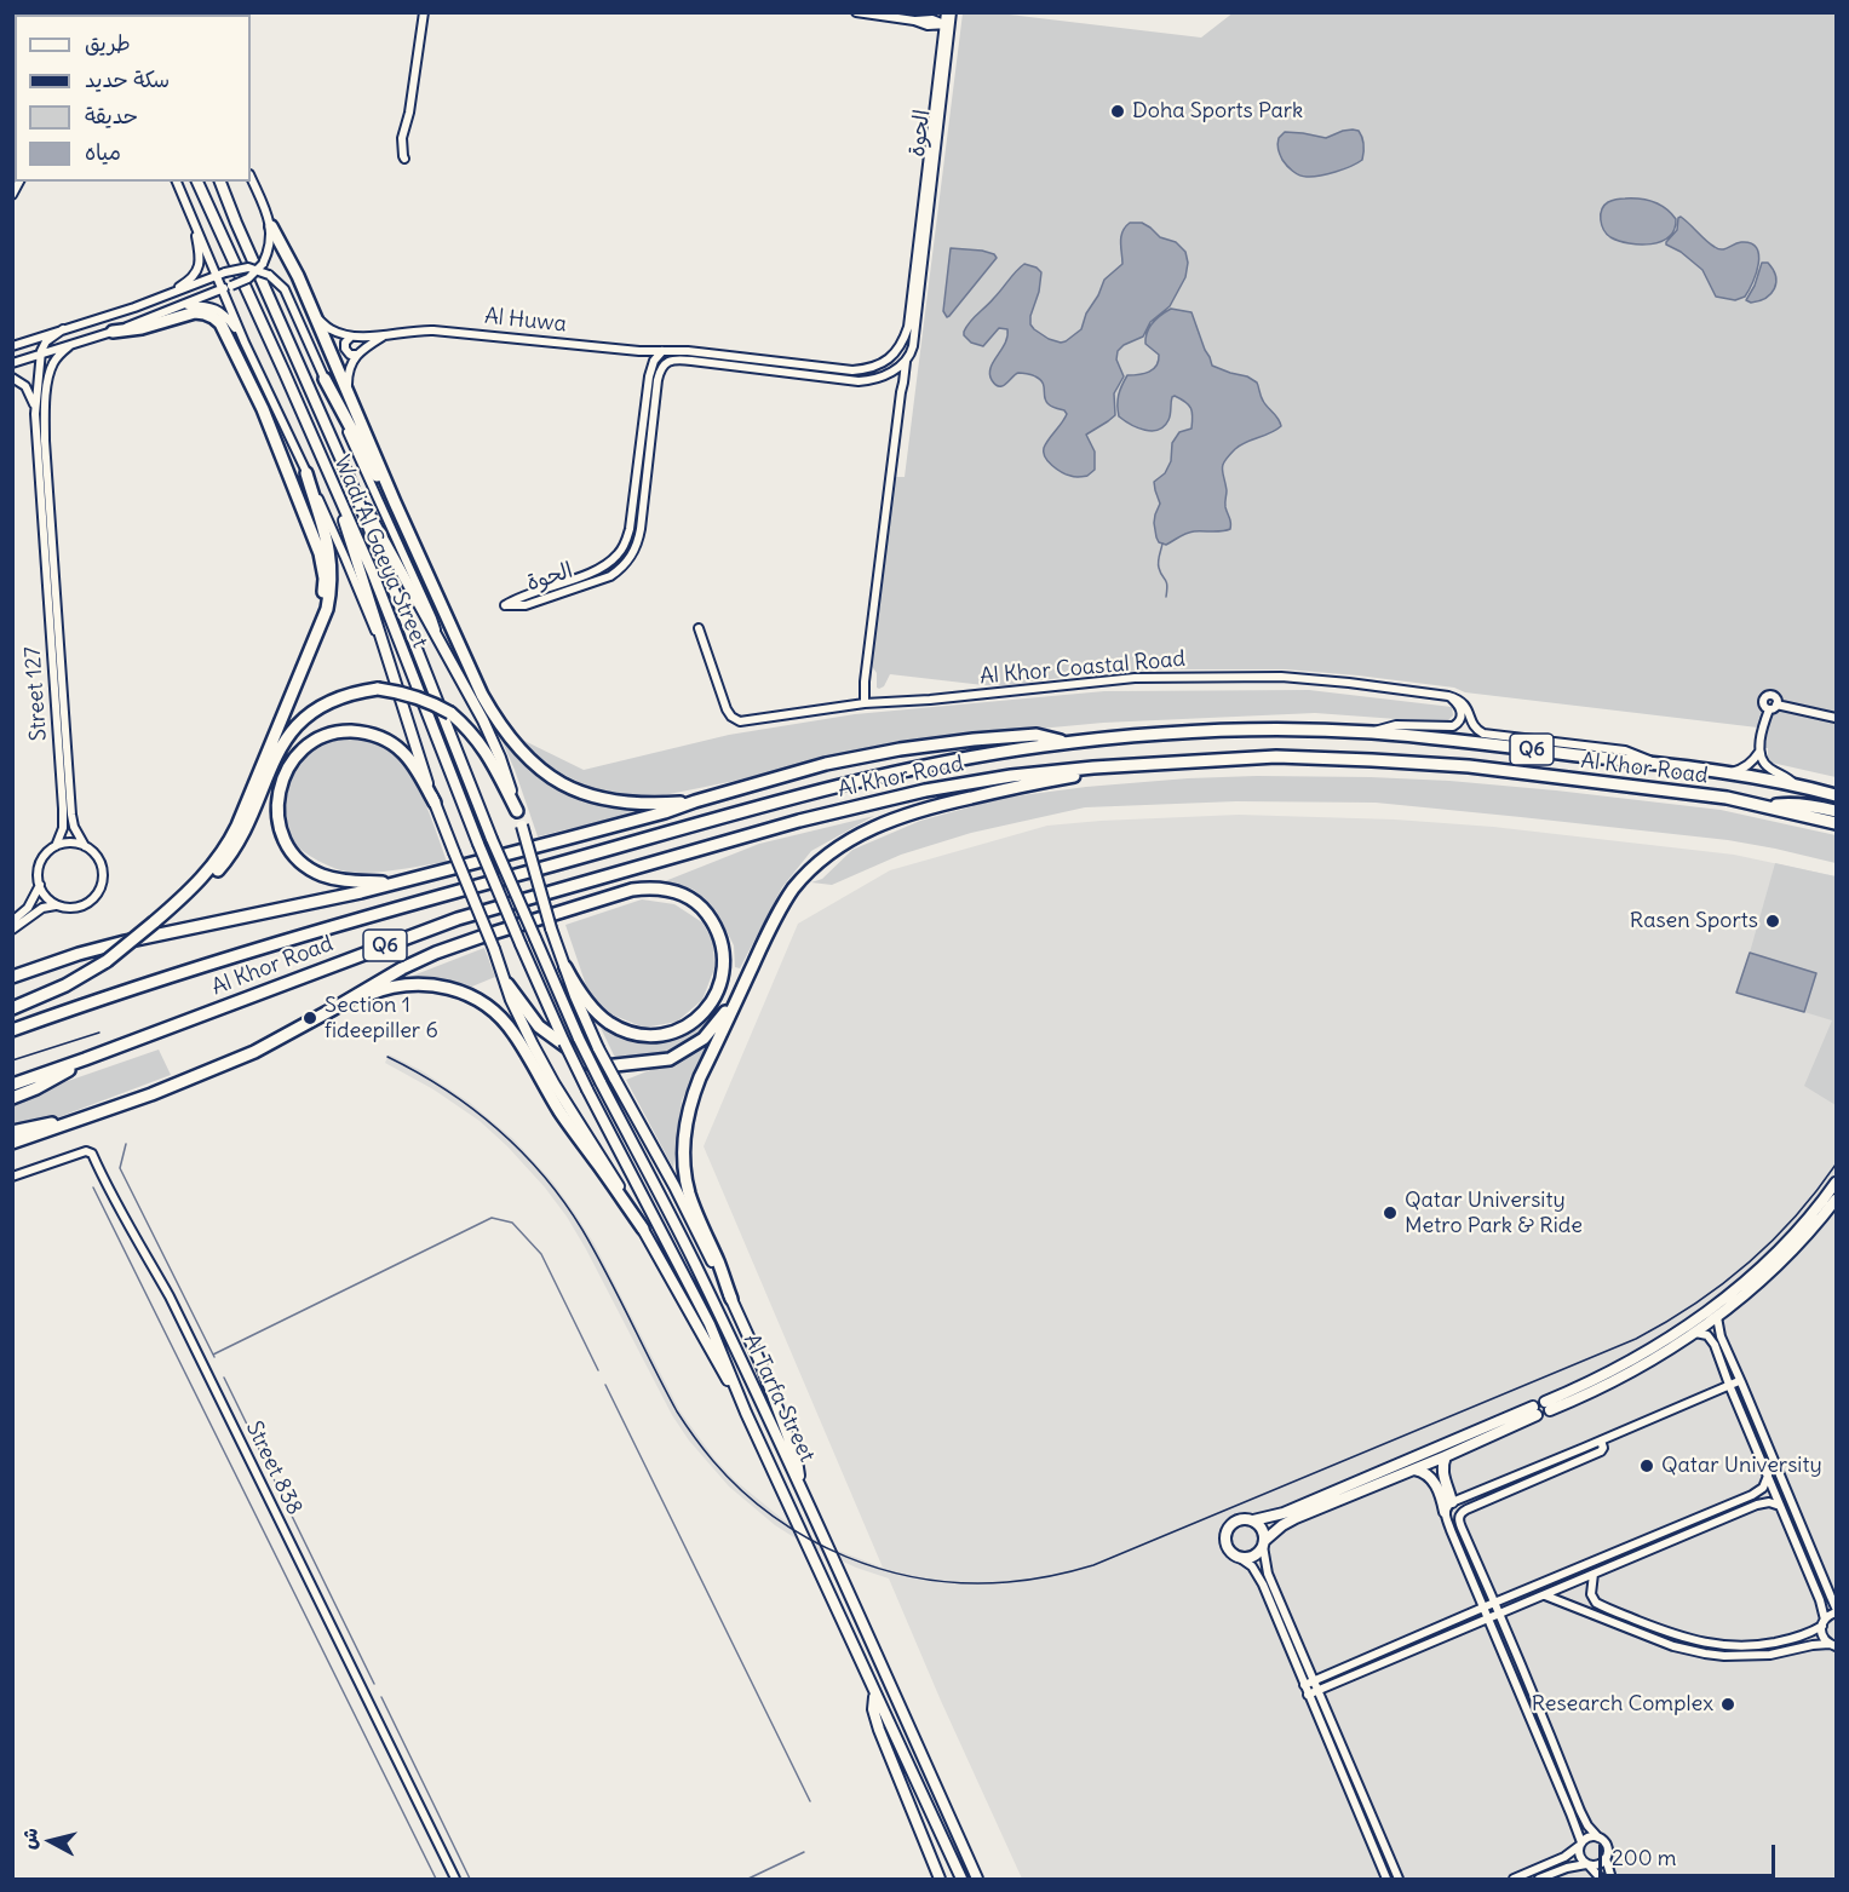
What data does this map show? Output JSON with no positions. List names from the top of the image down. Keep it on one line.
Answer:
{"streets":{"highway":["Q6","Al Khor Road"],"main road":["Wadi Al Gaeya Street","Al Tarfa Street"],"street":["الحوة","Al Huwa","Al Khor Coastal Road","Street 127","Street 838"]},"crossings":[["الحوة","Al Huwa"],["الحوة","Al Khor Coastal Road"],["Wadi Al Gaeya Street","Al Tarfa Street"]],"places":["Doha Sports Park","Rasen Sports","Section 1 fideepiller 6","Qatar University Metro Park & Ride","Qatar University","Research Complex"],"legend":["طريق","سكة حديد","حديقة","مياه"],"scale_bar":"200 m","north":"left"}
